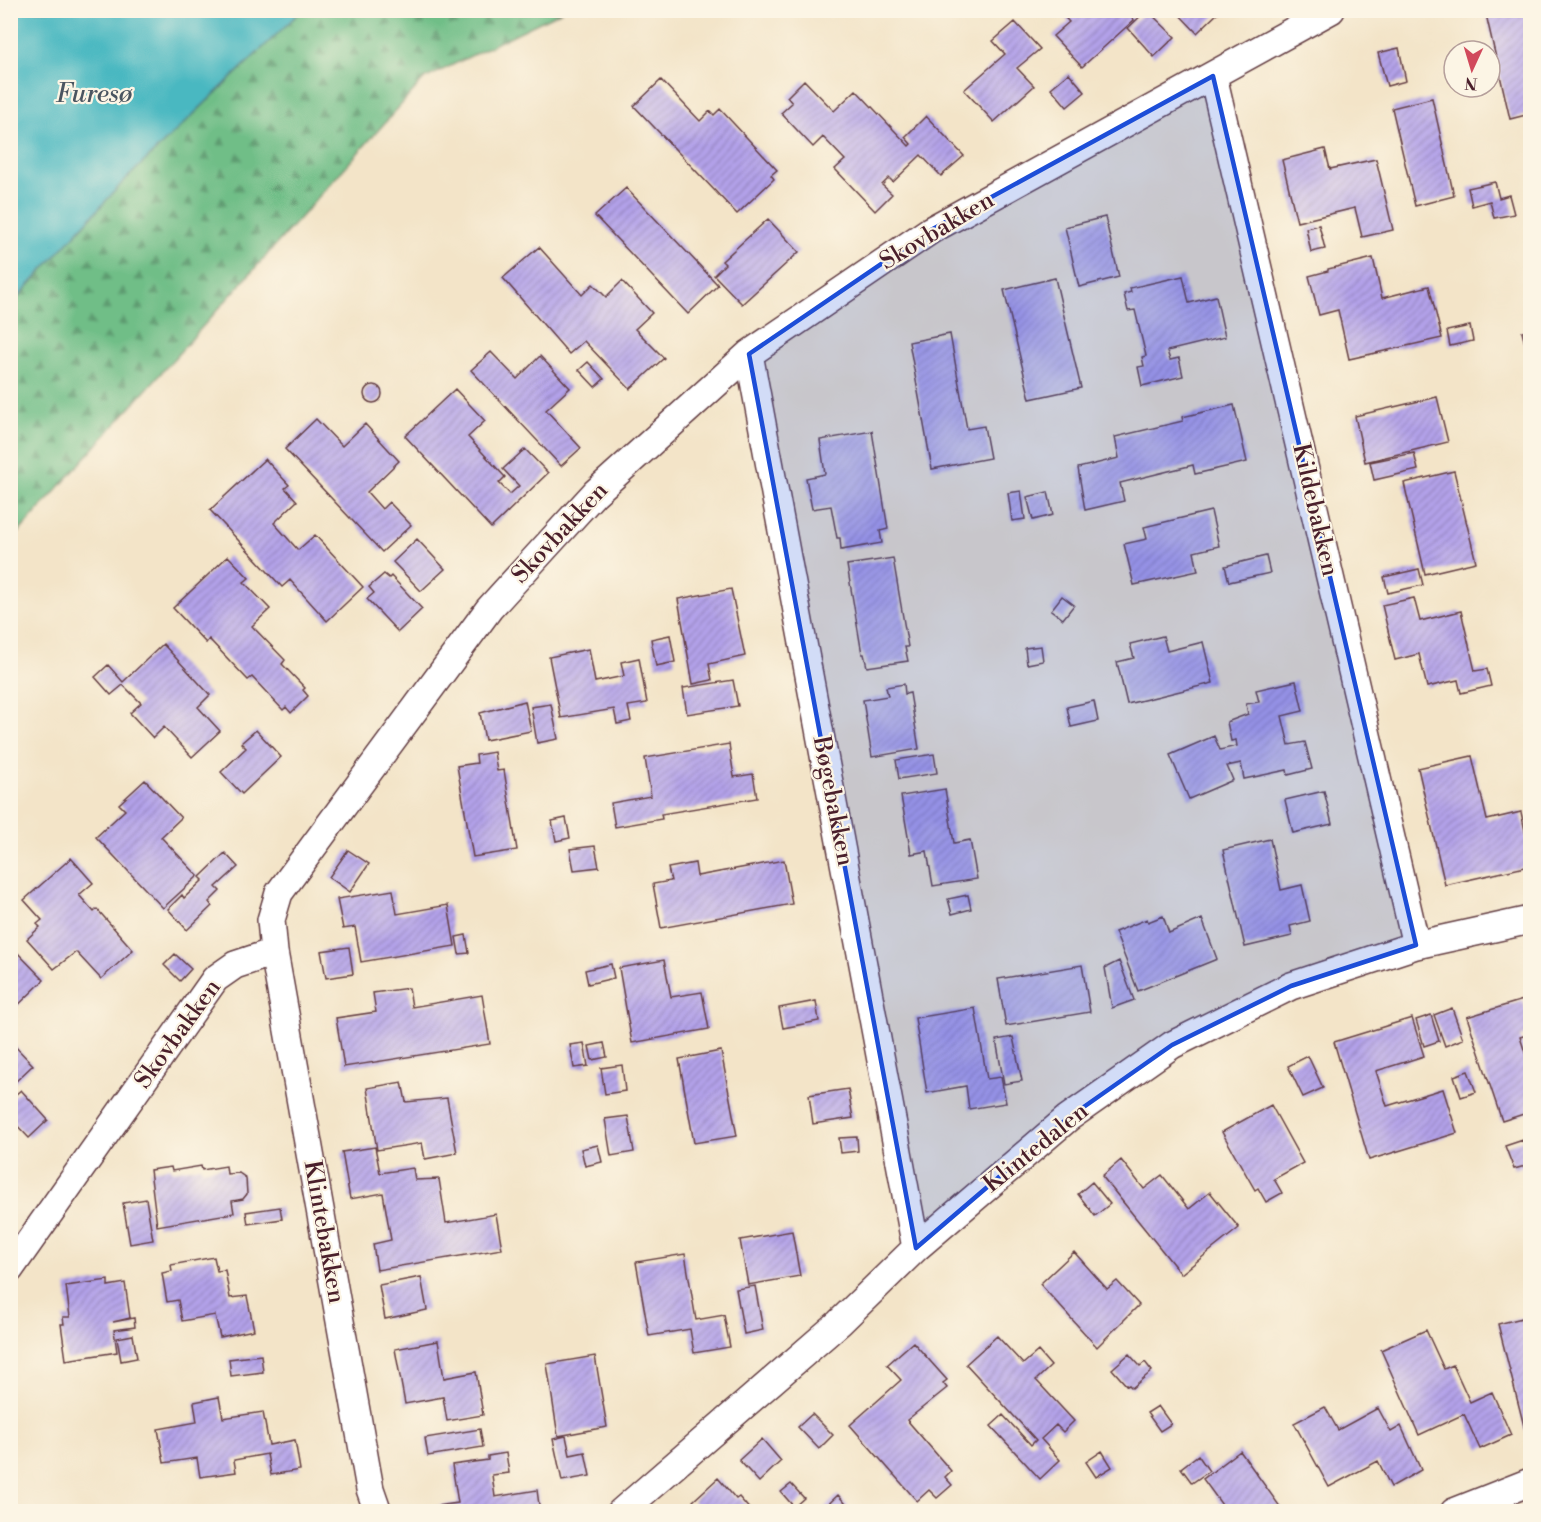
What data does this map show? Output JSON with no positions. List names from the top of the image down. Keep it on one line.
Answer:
{"streets":{"street":["Skovbakken","Kildebakken","Bøgebakken","Klintedalen","Klintebakken"]},"crossings":[["Skovbakken","Kildebakken"],["Skovbakken","Bøgebakken"],["Skovbakken","Klintebakken"],["Kildebakken","Klintedalen"],["Bøgebakken","Klintedalen"]],"water":["Furesø"],"north":"bottom"}
